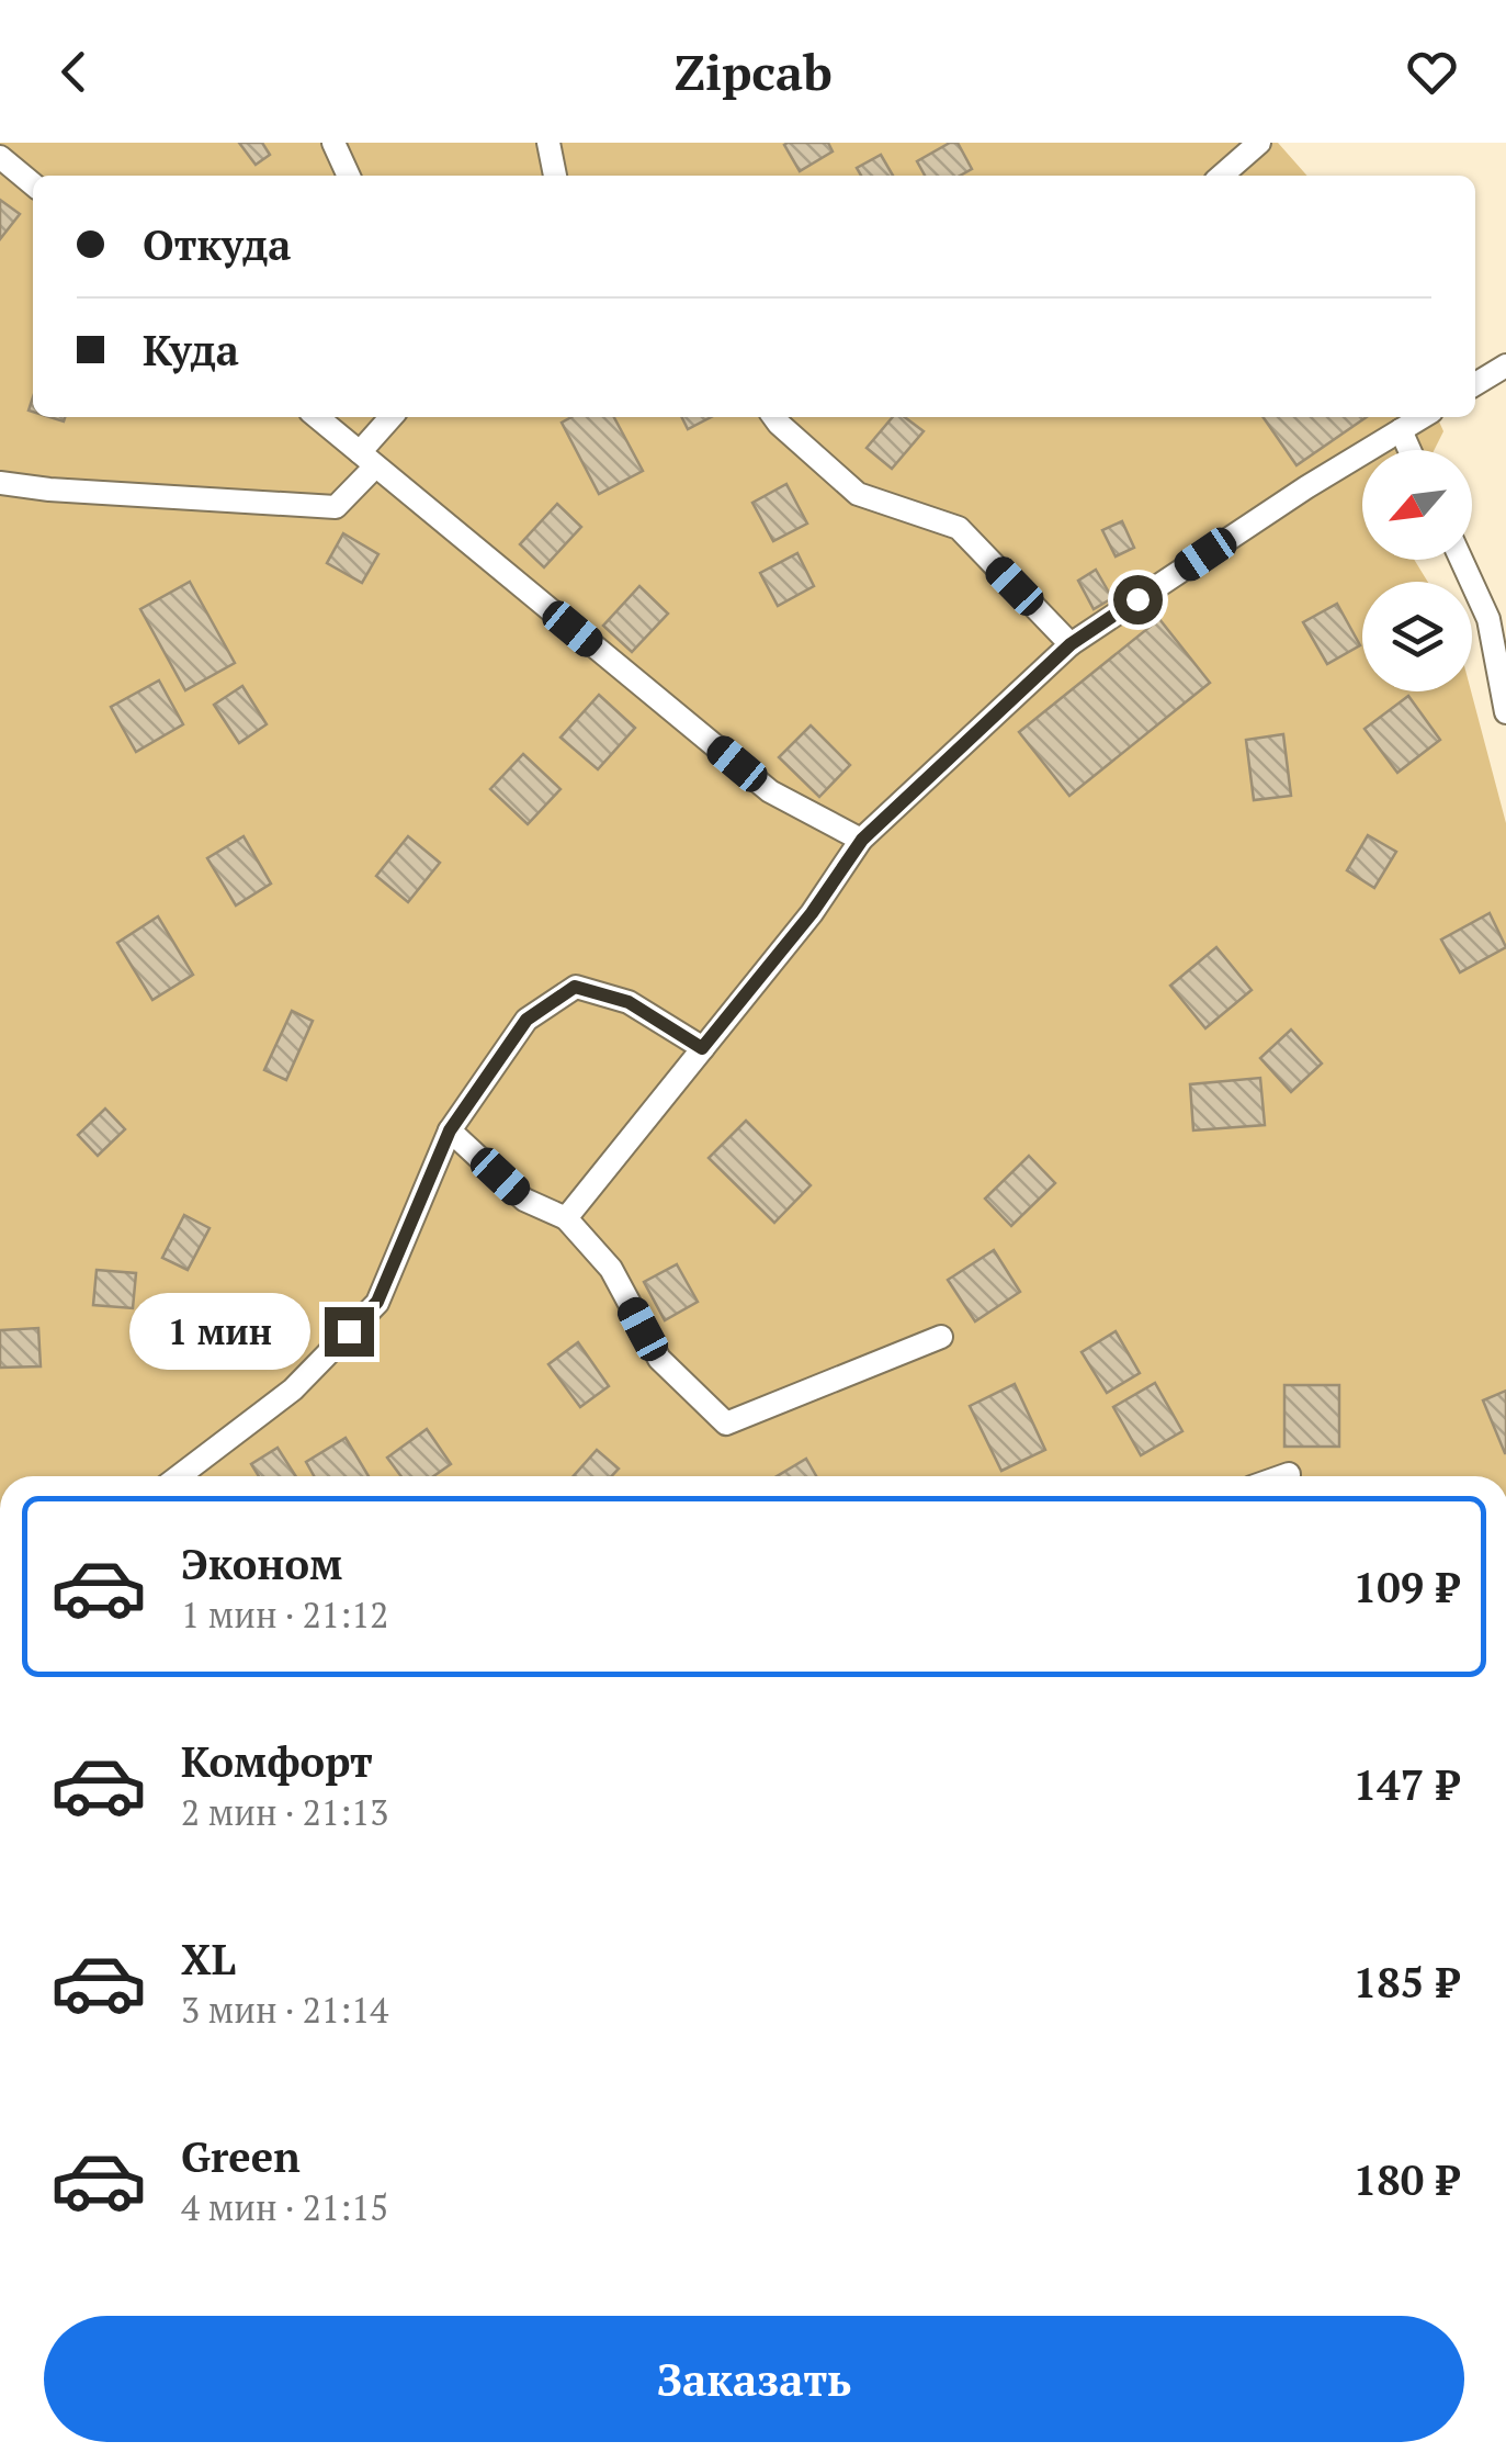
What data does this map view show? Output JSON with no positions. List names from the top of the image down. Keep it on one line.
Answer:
{"north":"bottom left","page":{"header":"Zipcab","banner":["Откуда","Куда"],"bubble":"1 мин","list":[{"name":"Эконом","note":"1 мин · 21:12","value":"109 ₽"},{"name":"Комфорт","note":"2 мин · 21:13","value":"147 ₽"},{"name":"XL","note":"3 мин · 21:14","value":"185 ₽"},{"name":"Green","note":"4 мин · 21:15","value":"180 ₽"}],"buttons":"Заказать"}}
